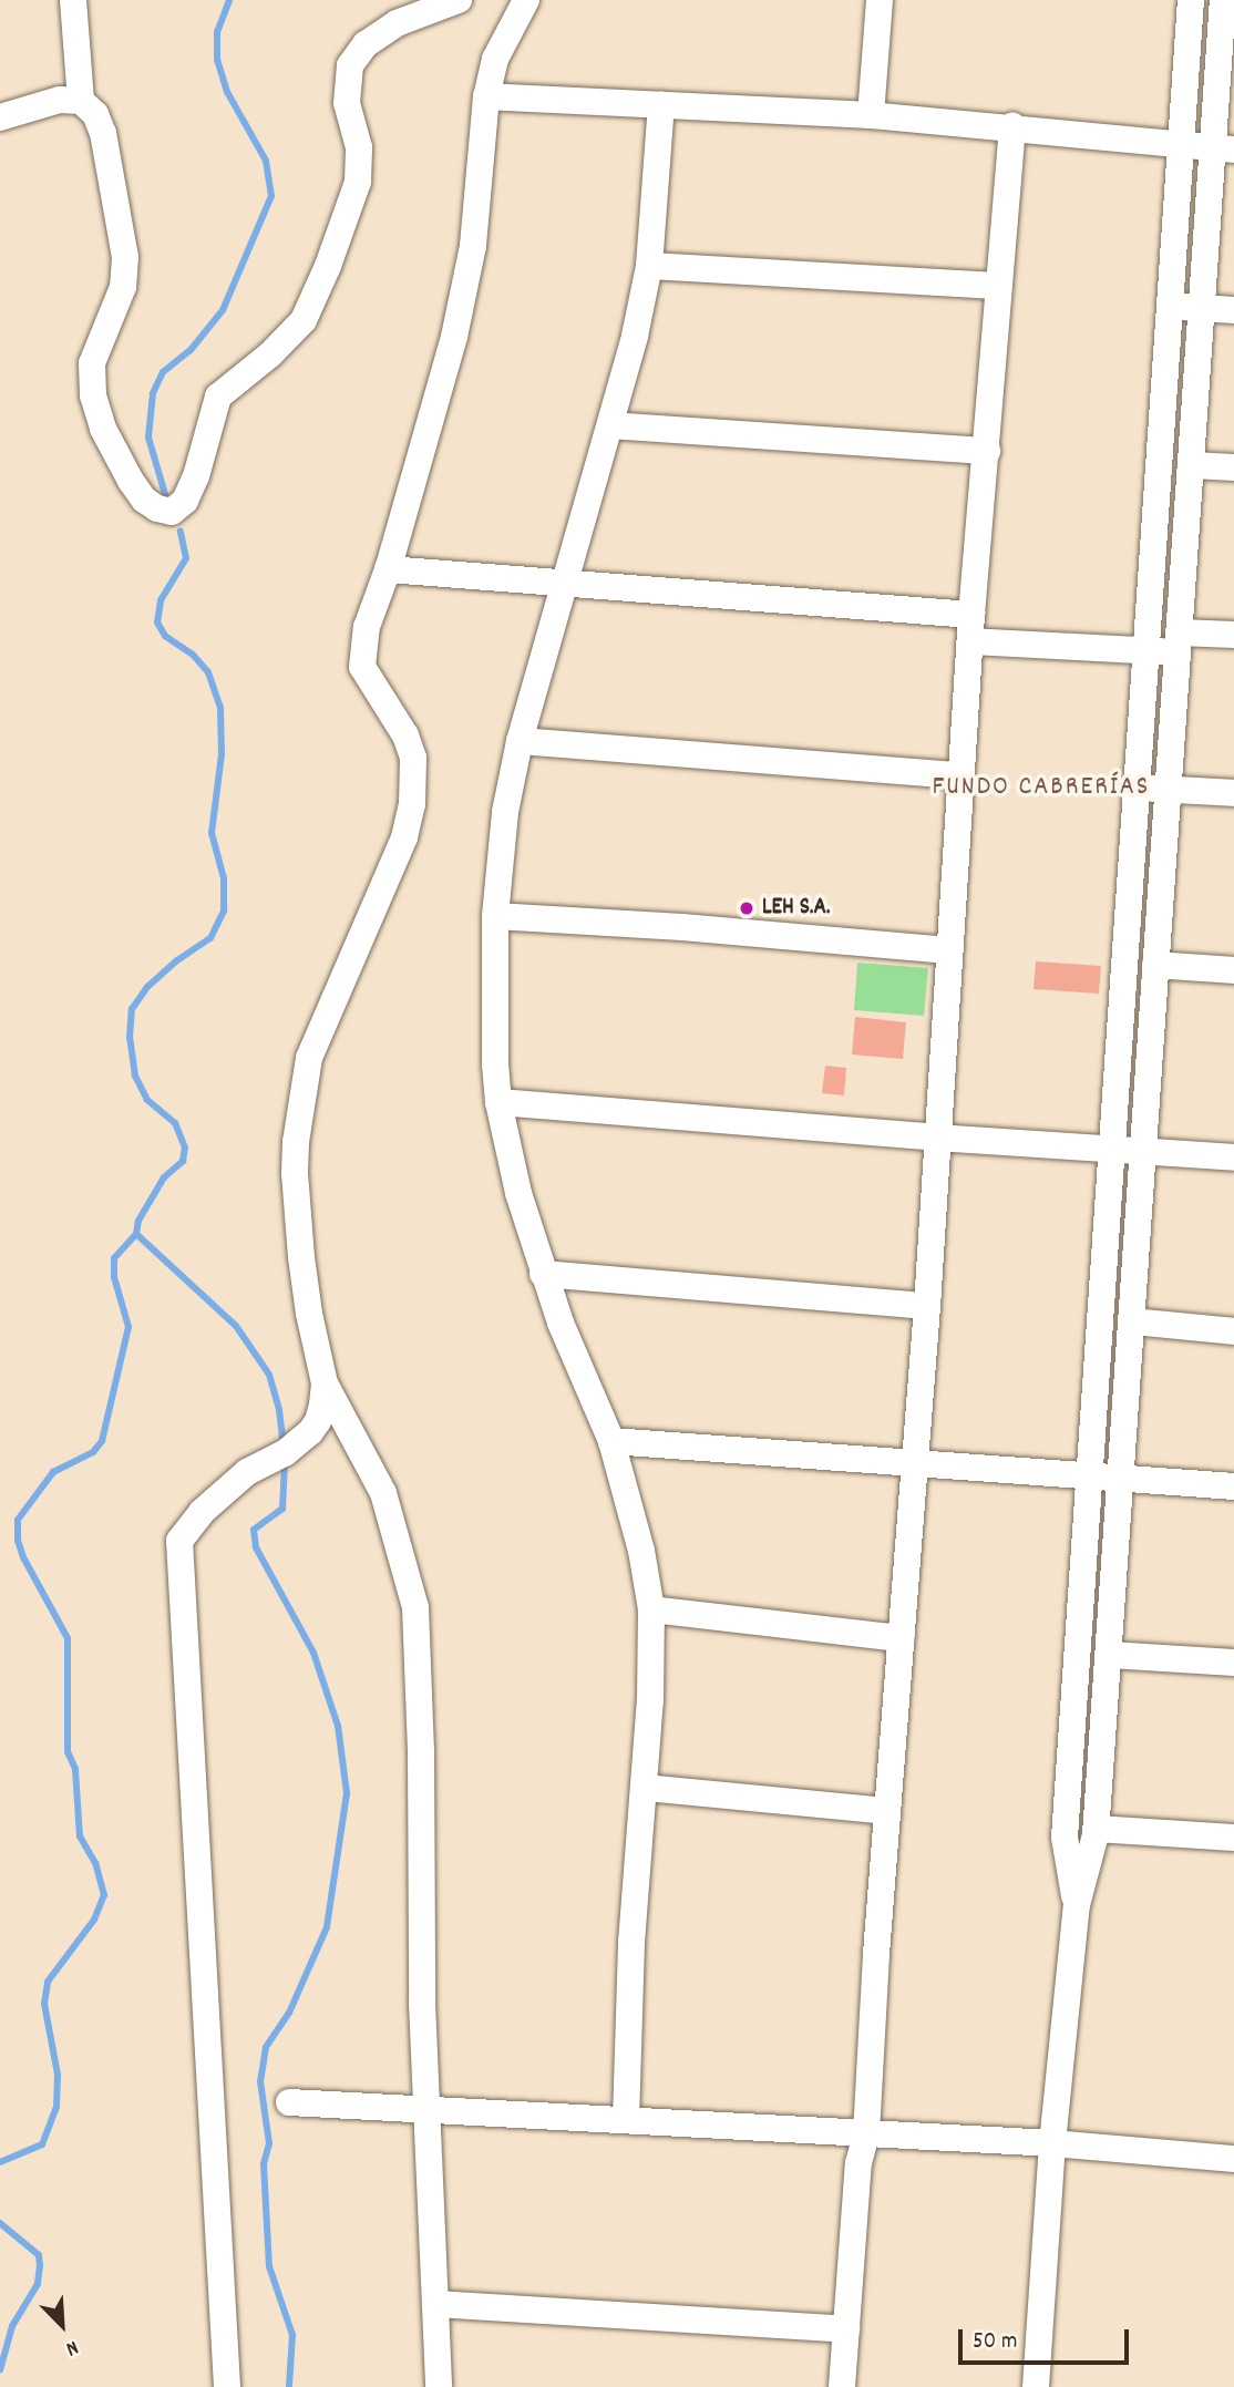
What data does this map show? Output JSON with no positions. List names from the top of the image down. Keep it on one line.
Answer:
{"districts":["FUNDO CABRERÍAS"],"places":["LEH S.A."],"scale_bar":"50 m","north":"bottom right"}
